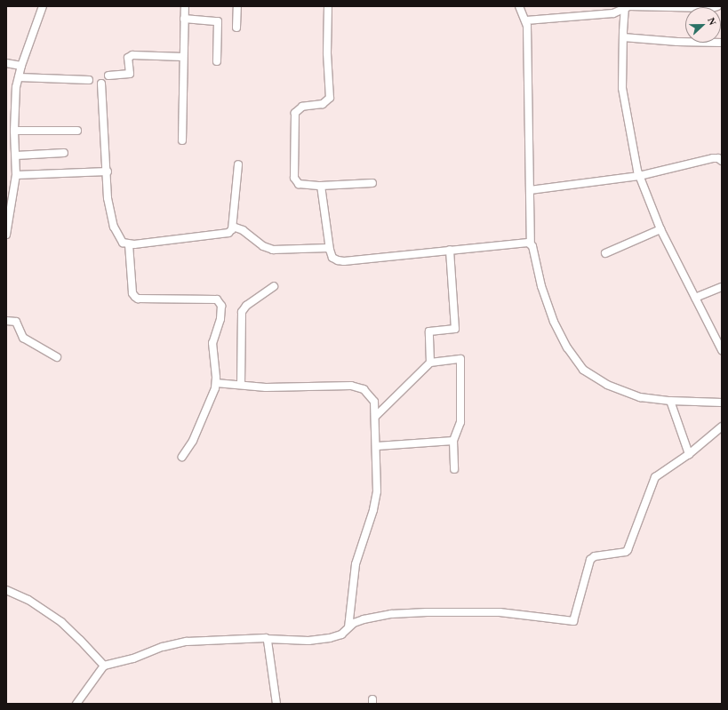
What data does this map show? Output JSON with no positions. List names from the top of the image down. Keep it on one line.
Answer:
{"north":"right"}
